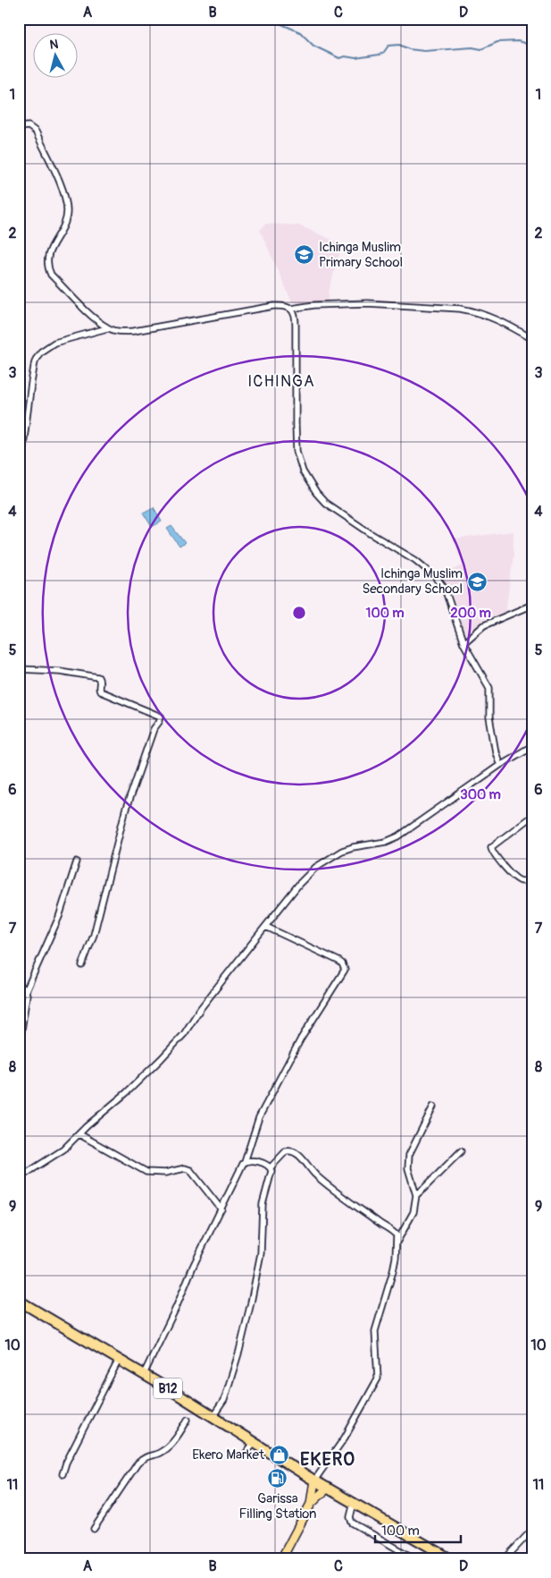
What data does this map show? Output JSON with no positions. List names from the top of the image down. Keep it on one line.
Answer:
{"streets":{"highway":["B12"]},"districts":["ICHINGA","EKERO"],"places":{"school or university":["Ichinga Muslim Primary School","Ichinga Muslim Secondary School"],"shop":["Ekero Market"],"fuel station":["Garissa Filling Station"]},"scale_bar":"100 m","north":"top","grid":{"columns":["A","B","C","D"],"rows":["1","2","3","4","5","6","7","8","9","10","11"]},"rings":["100 m","200 m","300 m"]}
